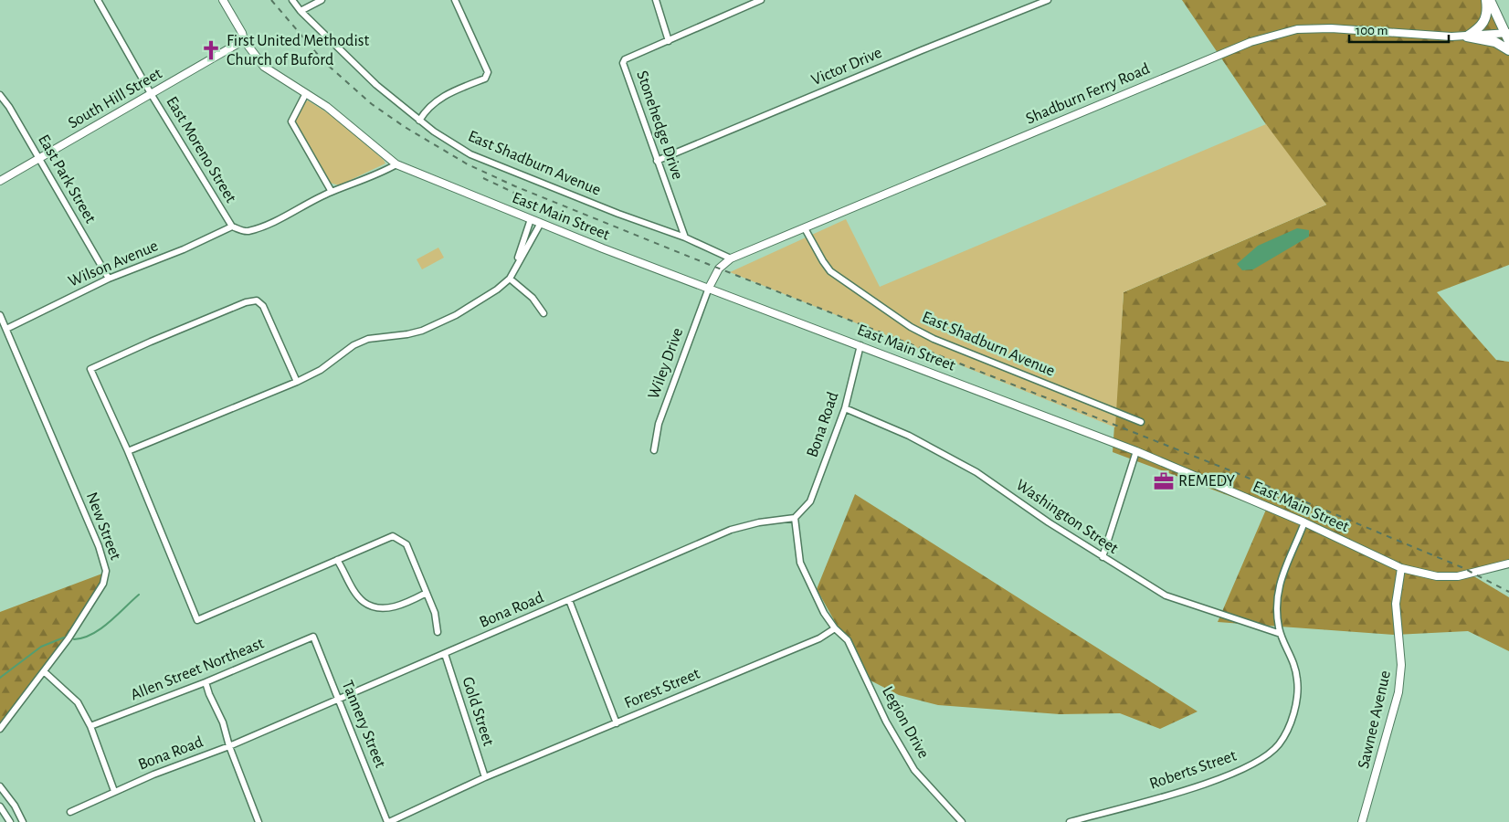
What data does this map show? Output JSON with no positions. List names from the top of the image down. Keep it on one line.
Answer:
{"streets":{"street":["Victor Drive","Shadburn Ferry Road","South Hill Street","Stonehedge Drive","East Moreno Street","East Shadburn Avenue","East Park Street","East Main Street","Wilson Avenue","Wiley Drive","Bona Road","Washington Street","New Street","Allen Street Northeast","Forest Street","Gold Street","Sawnee Avenue","Legion Drive","Tannery Street","Roberts Street"]},"crossings":[["Victor Drive","Stonehedge Drive"],["Shadburn Ferry Road","East Shadburn Avenue"],["Shadburn Ferry Road","East Main Street"],["Shadburn Ferry Road","Wiley Drive"],["South Hill Street","East Moreno Street"],["South Hill Street","East Park Street"],["South Hill Street","East Main Street"],["Stonehedge Drive","East Shadburn Avenue"],["East Moreno Street","Wilson Avenue"],["East Park Street","Wilson Avenue"],["East Main Street","Wiley Drive"],["East Main Street","Bona Road"],["East Main Street","Sawnee Avenue"],["East Main Street","Roberts Street"],["Wilson Avenue","New Street"],["Bona Road","Washington Street"],["Bona Road","Gold Street"],["Bona Road","Tannery Street"],["Washington Street","Roberts Street"],["Allen Street Northeast","Tannery Street"],["Forest Street","Gold Street"],["Forest Street","Legion Drive"],["Forest Street","Tannery Street"]],"places":{"church":["First United Methodist Church of Buford"],"office":["REMEDY"]},"scale_bar":"100 m"}
